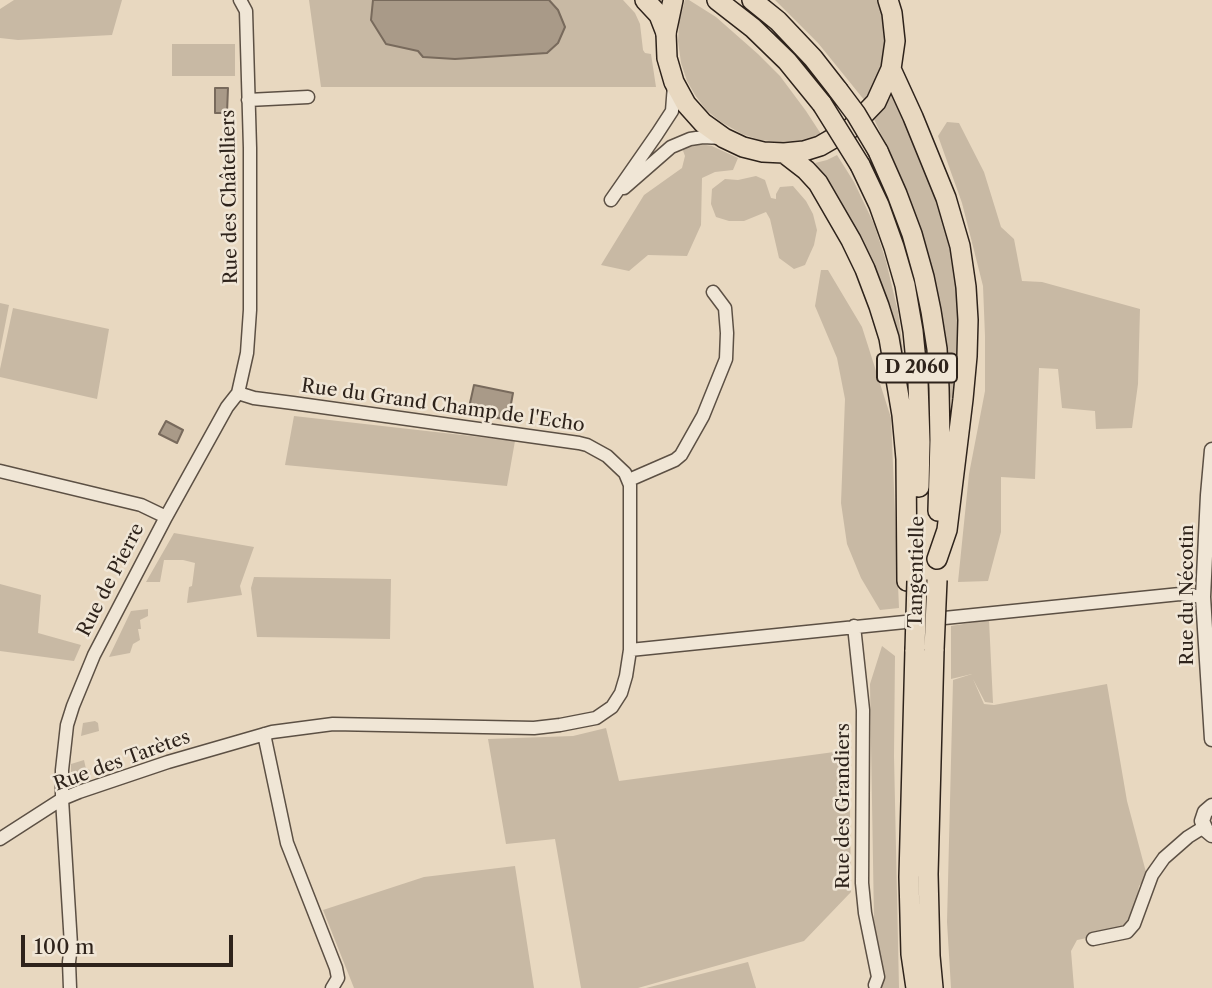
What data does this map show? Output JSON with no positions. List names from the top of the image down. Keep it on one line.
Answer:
{"streets":{"main road":["D 2060","Tangentielle"],"street":["Rue des Châtelliers","Rue du Grand Champ de l'Echo","Rue de Pierre","Rue du Nécotin","Rue des Tarètes","Rue des Grandiers"]},"crossings":[["Rue des Châtelliers","Rue du Grand Champ de l'Echo"],["Rue des Châtelliers","Rue de Pierre"],["Rue du Grand Champ de l'Echo","Rue de Pierre"],["Rue de Pierre","Rue des Tarètes"]],"scale_bar":"100 m"}
